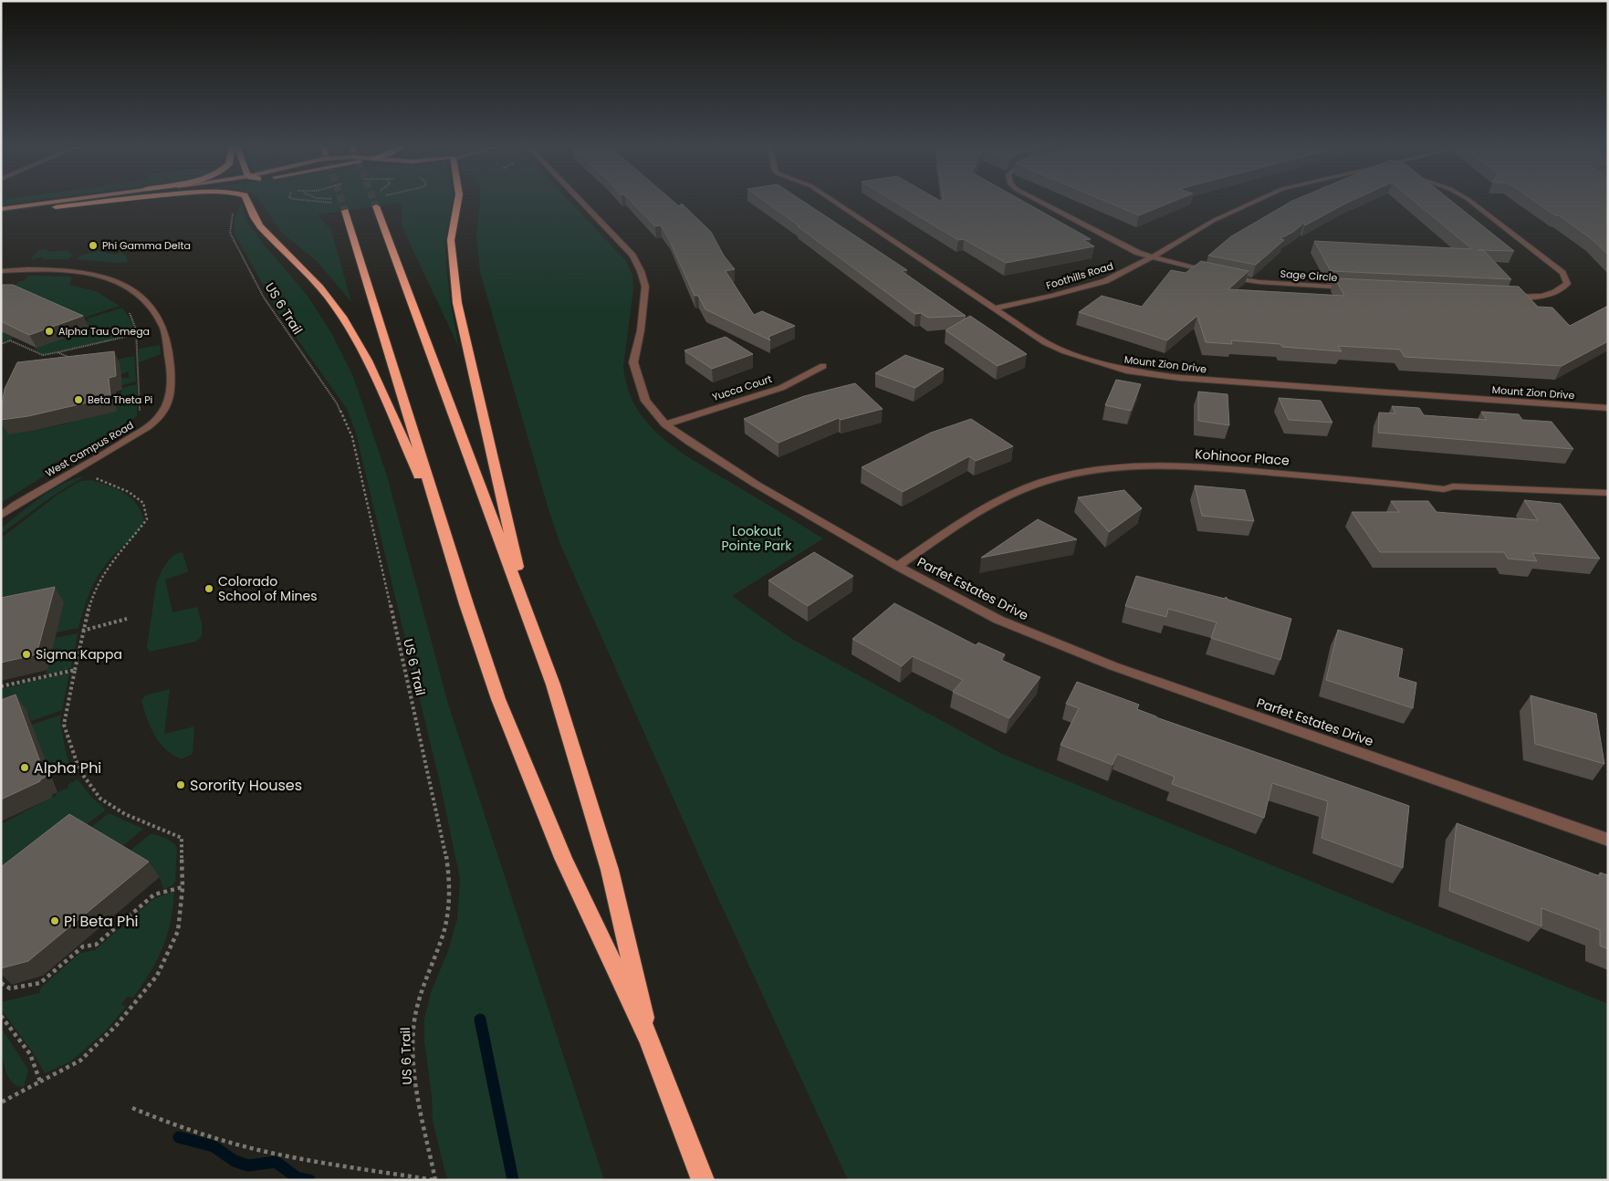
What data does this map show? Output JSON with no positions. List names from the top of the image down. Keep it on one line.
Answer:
{"streets":{"street":["Foothills Road","Sage Circle","Mount Zion Drive","Yucca Court","West Campus Road","Kohinoor Place","Parfet Estates Drive"],"path":["US 6 Trail"]},"crossings":[["Foothills Road","Sage Circle"],["Foothills Road","Mount Zion Drive"],["Yucca Court","Parfet Estates Drive"],["Kohinoor Place","Parfet Estates Drive"]],"parks":["Lookout Pointe Park"],"places":["Phi Gamma Delta","Alpha Tau Omega","Beta Theta Pi","Colorado School of Mines","Sigma Kappa","Alpha Phi","Sorority Houses","Pi Beta Phi"]}
